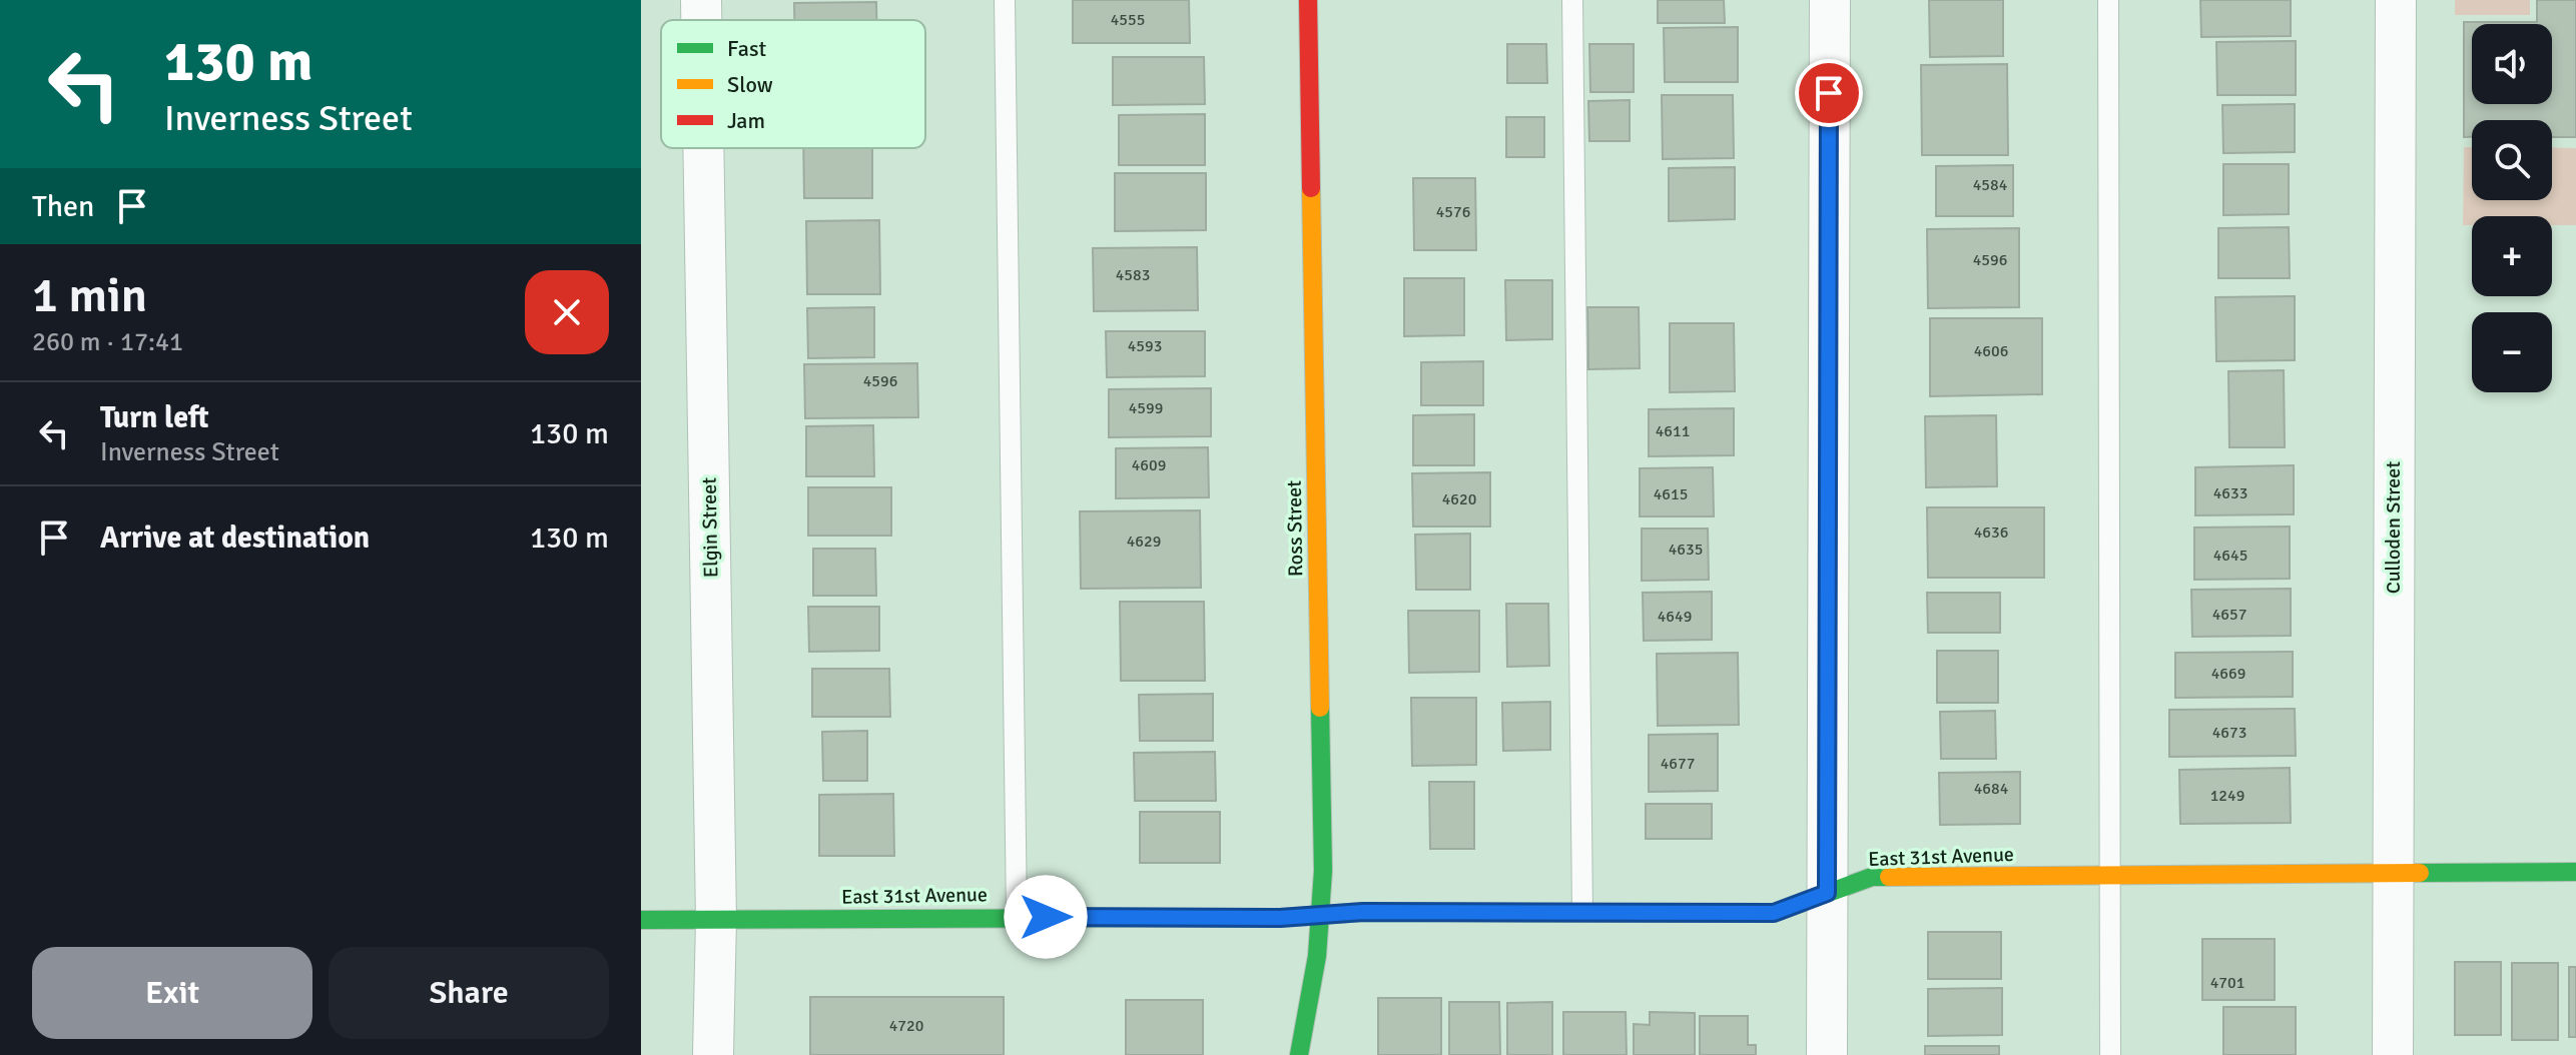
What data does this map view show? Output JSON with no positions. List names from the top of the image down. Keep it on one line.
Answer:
{"streets":{"street":["Elgin Street","Culloden Street","Ross Street","East 31st Avenue"]},"crossings":[["Elgin Street","East 31st Avenue"],["Culloden Street","East 31st Avenue"],["Ross Street","East 31st Avenue"]],"house_numbers":["4555","4584","4576","4596","4583","4593","4606","4596","4599","4611","4609","4633","4615","4620","4636","4629","4635","4645","4657","4649","4669","4673","4677","4684","1249","4701","4720"],"legend":["Fast","Slow","Jam"],"page":{"turn":["130 m","Inverness Street"],"map_buttons":["+","−"],"then":"Then","heading":["1 min","260 m · 17:41"],"list":[{"name":"Turn left","note":"Inverness Street","value":"130 m"},{"name":"Arrive at destination","value":"130 m"}],"buttons":["Exit","Share"]}}
